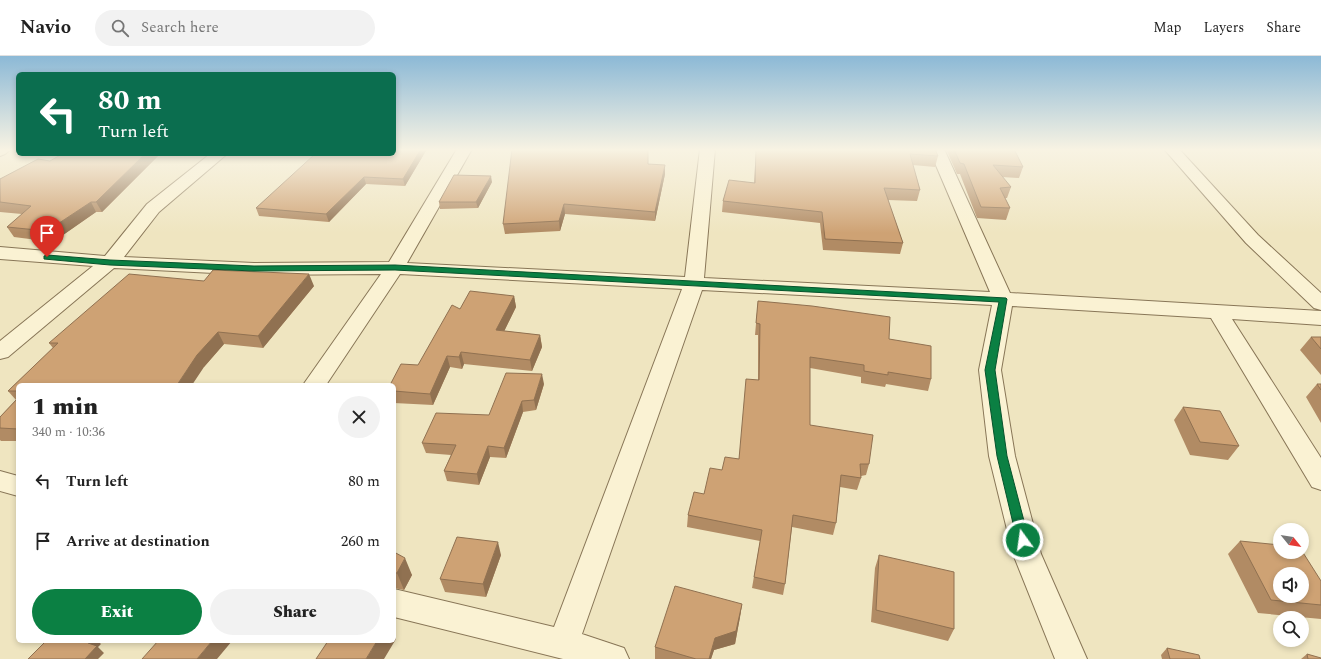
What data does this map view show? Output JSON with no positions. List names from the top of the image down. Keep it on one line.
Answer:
{"north":"bottom right","page":{"header":"Navio","search":"Search here","nav":["Map","Layers","Share"],"turn":["80 m","Turn left"],"heading":["1 min","340 m · 10:36"],"list":[{"name":"Turn left","value":"80 m"},{"name":"Arrive at destination","value":"260 m"}],"buttons":["Exit","Share"]}}
